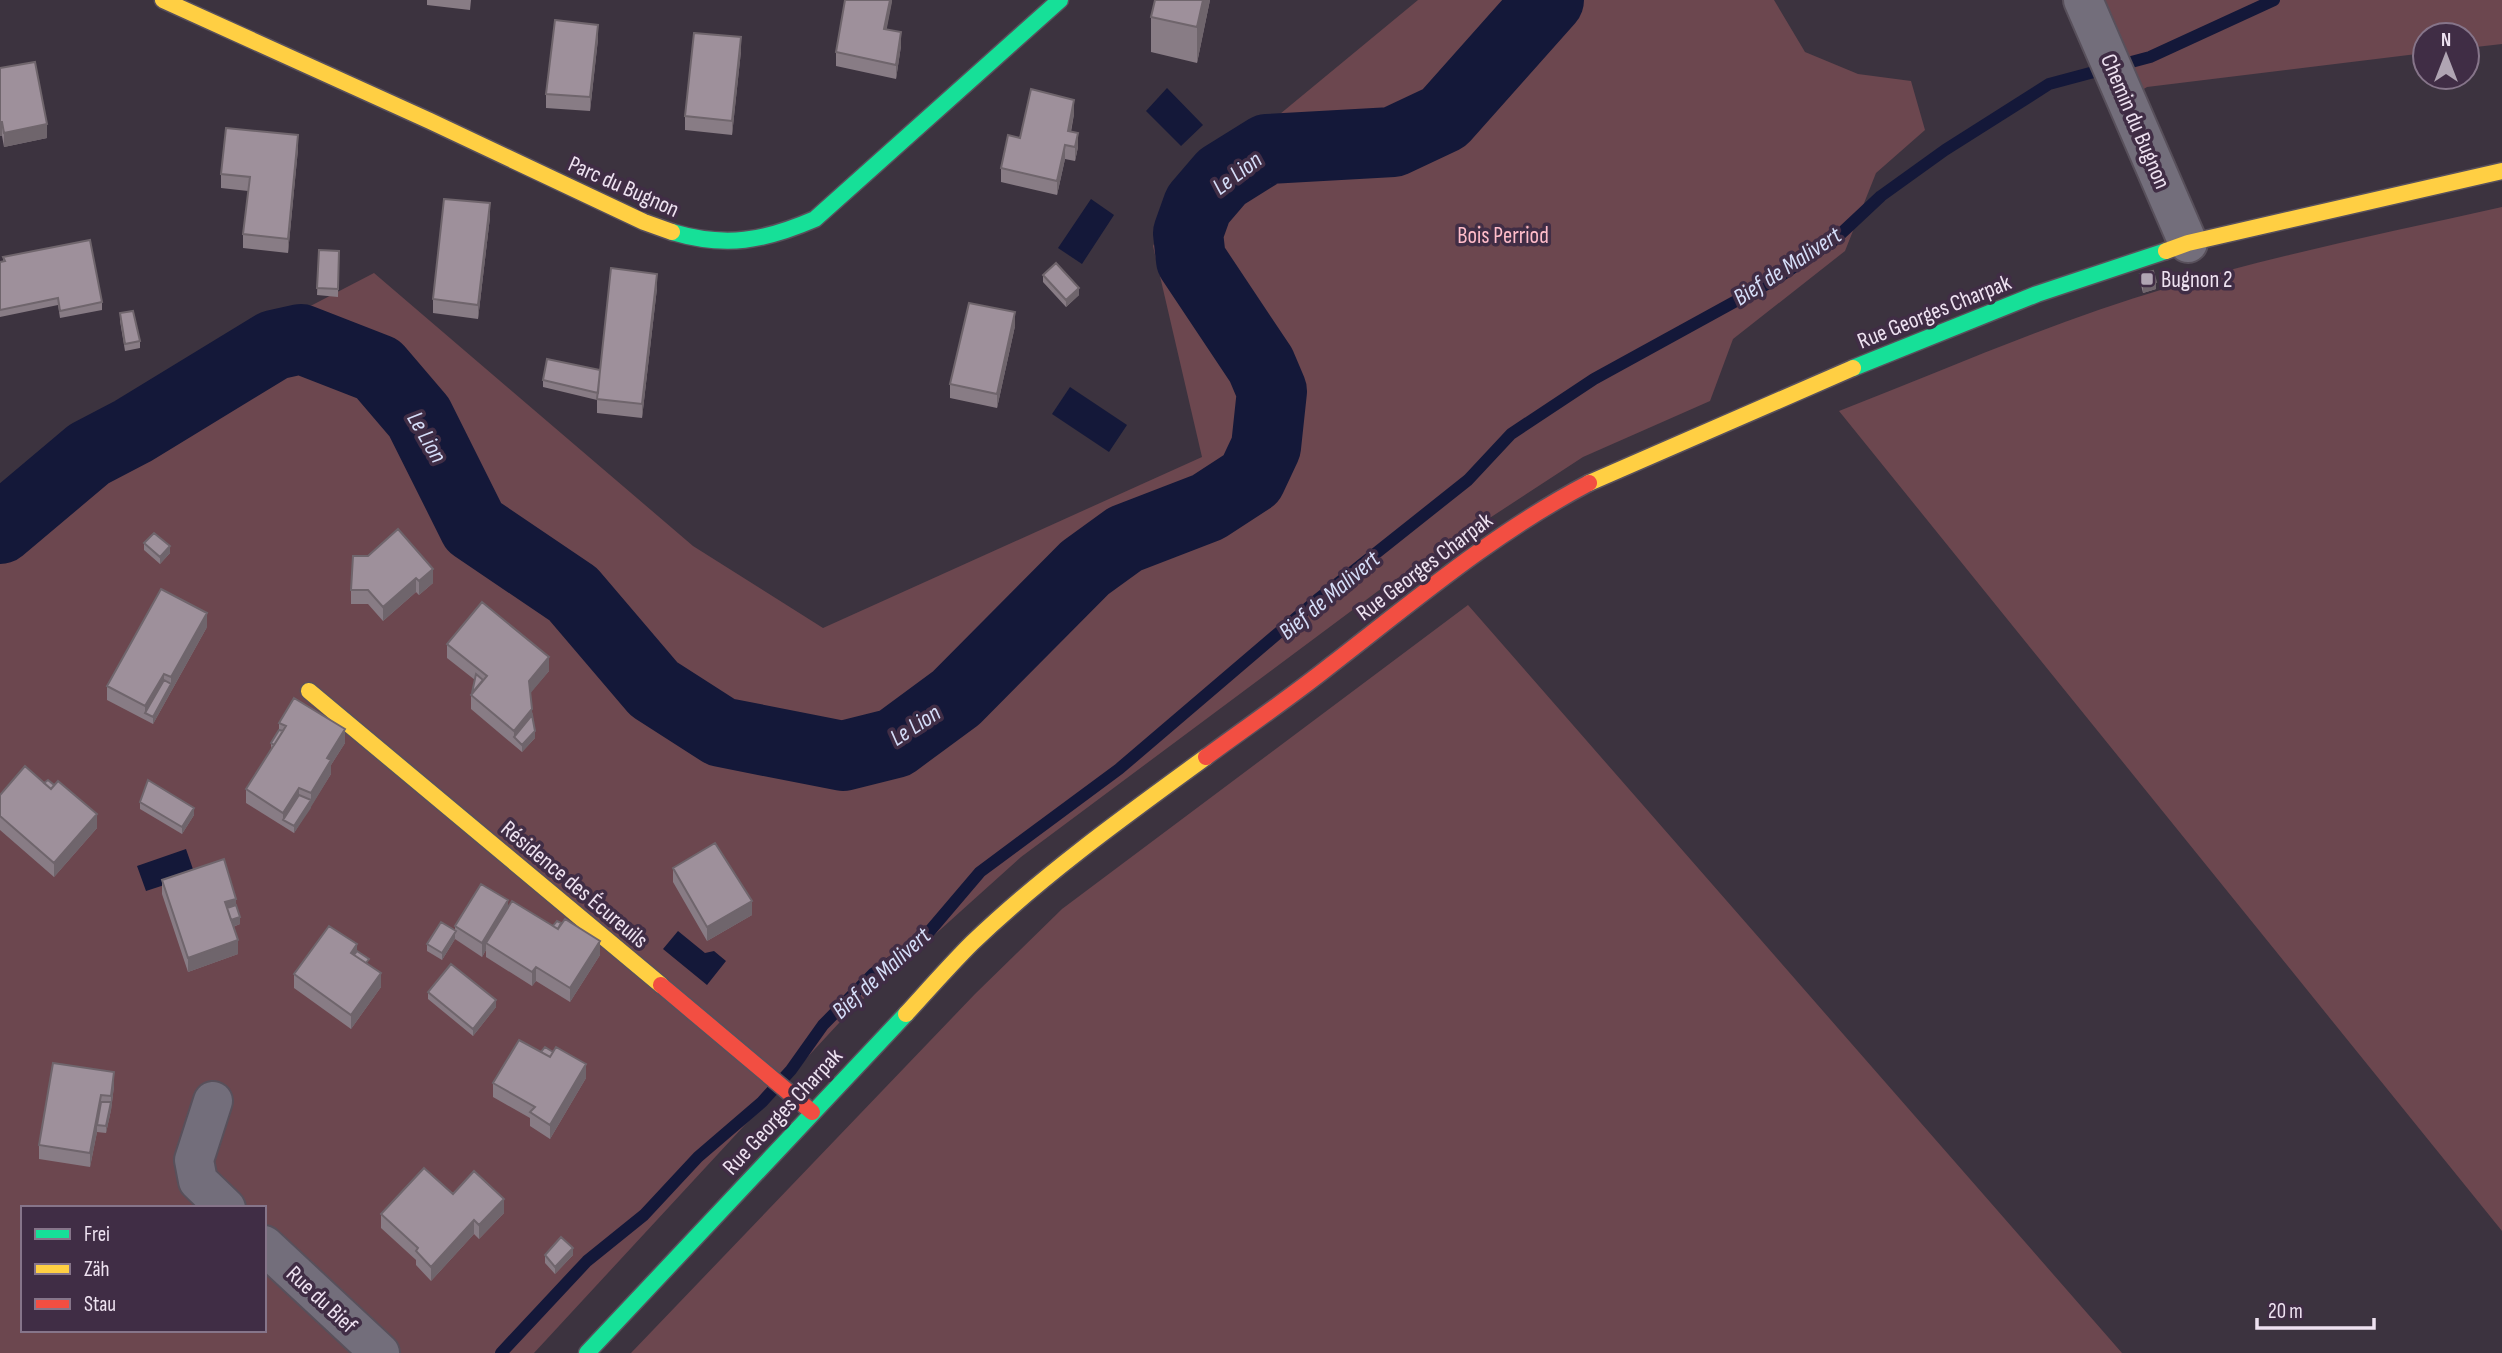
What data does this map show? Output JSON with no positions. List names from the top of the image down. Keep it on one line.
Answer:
{"streets":{"street":["Chemin du Bugnon","Parc du Bugnon","Rue Georges Charpak","Résidence des Écureuils","Rue du Bief"]},"crossings":[["Chemin du Bugnon","Rue Georges Charpak"],["Rue Georges Charpak","Résidence des Écureuils"]],"water":["Le Lion","Bief de Malivert"],"parks":["Bois Perriod"],"places":{"transit":["Bugnon 2"]},"legend":["Frei","Zäh","Stau"],"scale_bar":"20 m","north":"top"}
